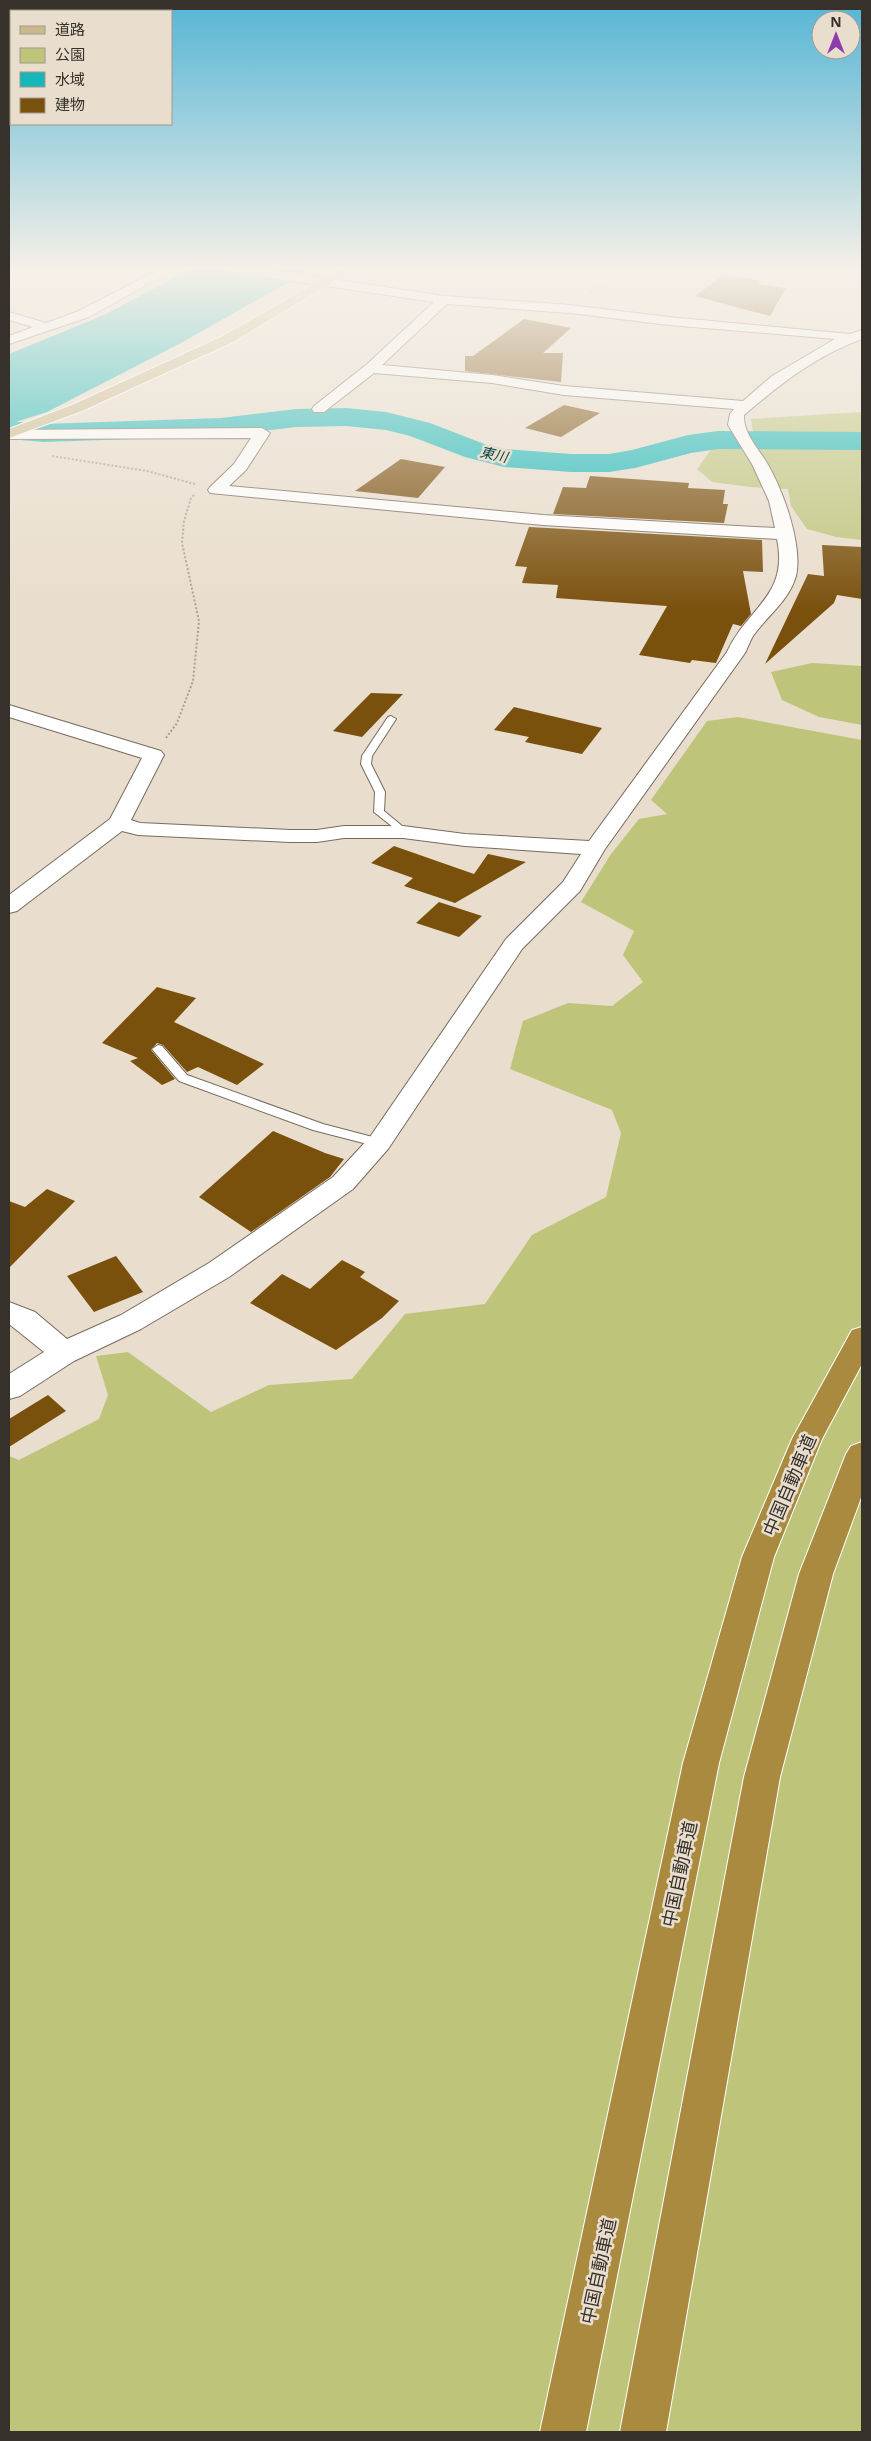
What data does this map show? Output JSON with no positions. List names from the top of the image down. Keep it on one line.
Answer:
{"streets":{"highway":["中国自動車道"]},"water":["東川"],"legend":["道路","公園","水域","建物"],"north":"top"}
